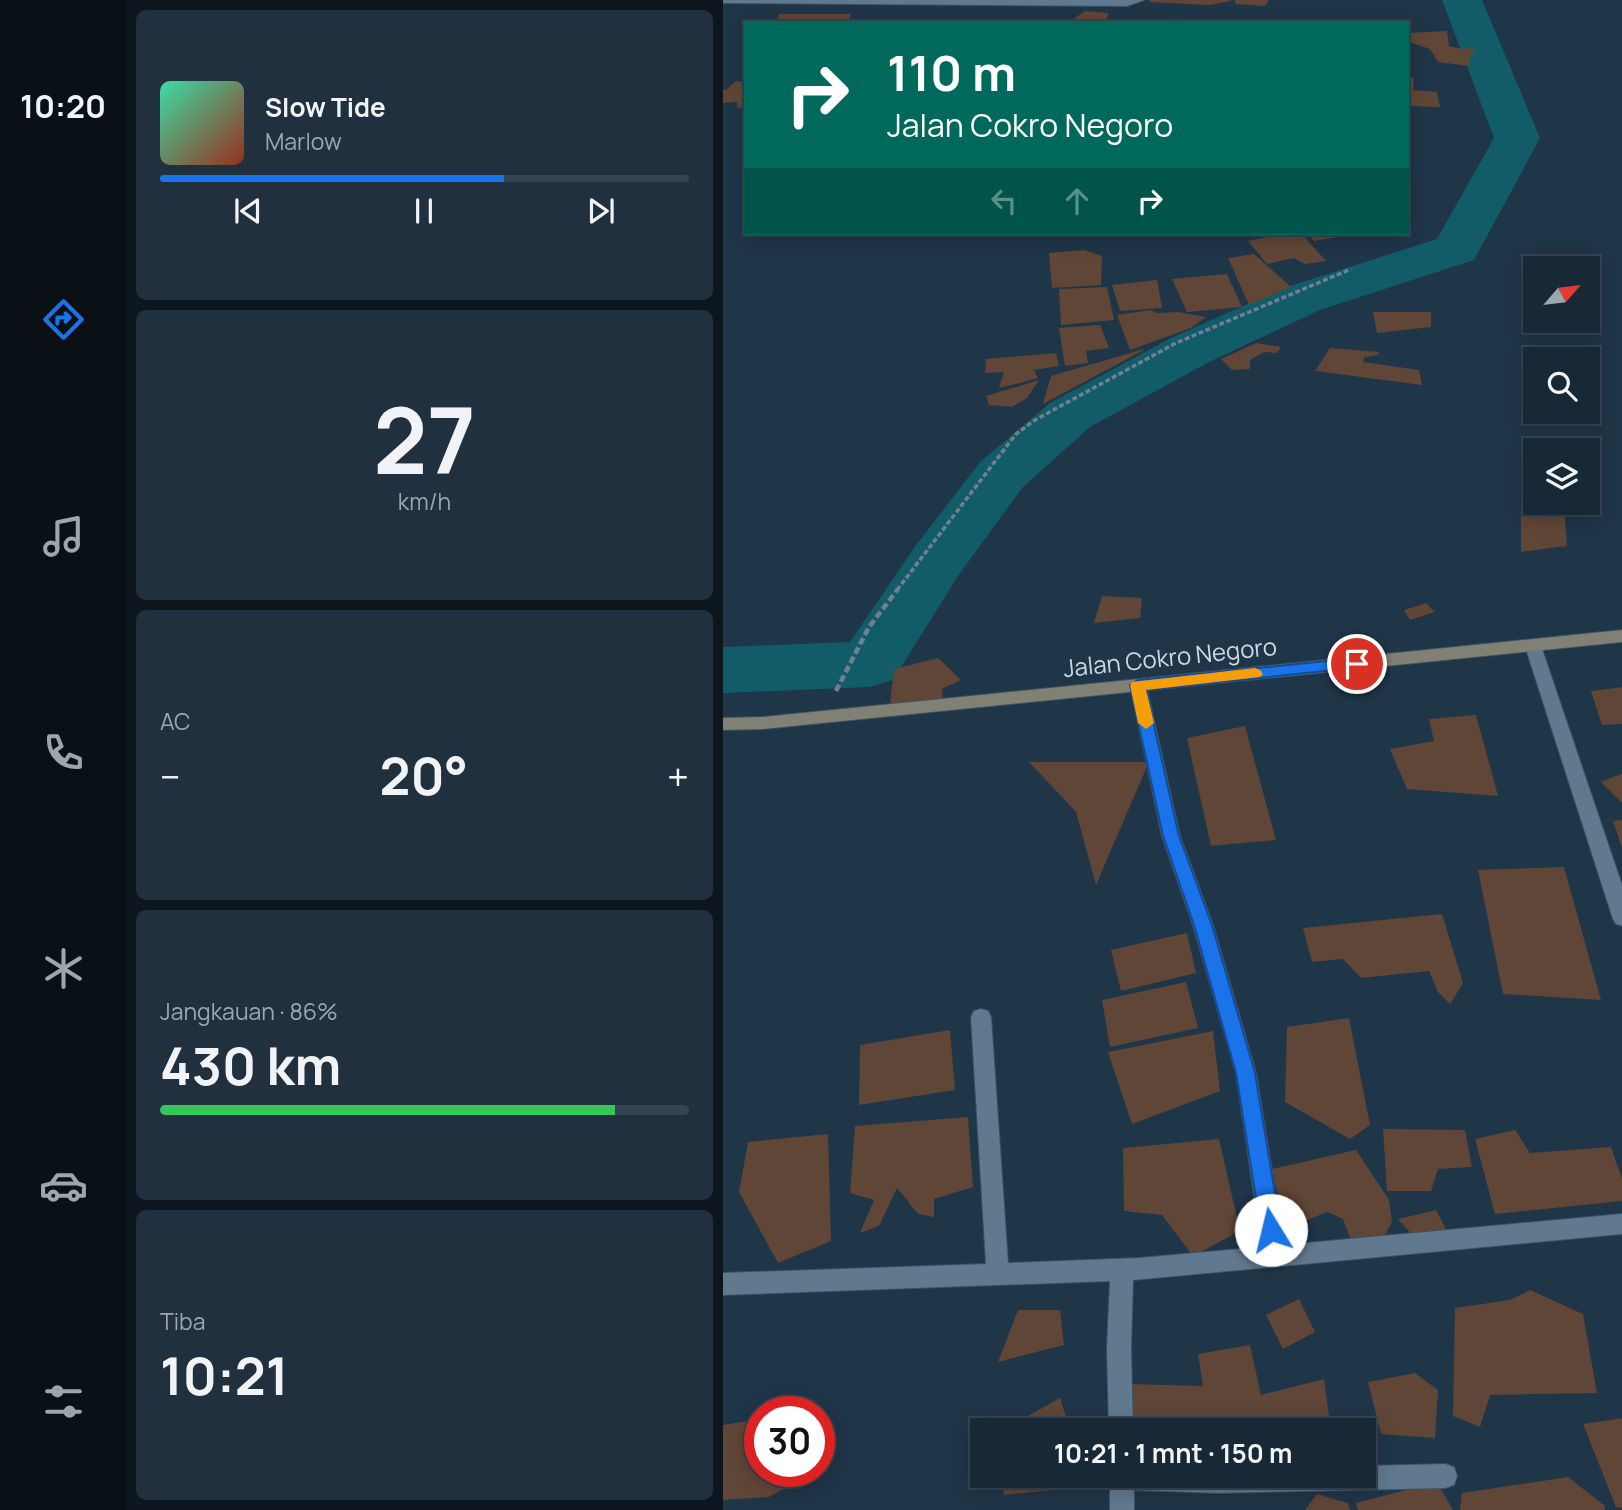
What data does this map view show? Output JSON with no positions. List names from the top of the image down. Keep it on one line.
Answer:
{"streets":{"street":["Jalan Cokro Negoro"]},"north":"top right","page":{"tabs":"10:20","turn":["110 m","Jalan Cokro Negoro"],"song":["Slow Tide","Marlow"],"tile":[["27","km/h"],"AC",["Jangkauan · 86%","430 km"],["Tiba","10:21"]],"heat":["−","20°","+"],"limit":"30","trip":"10:21 · 1 mnt · 150 m"}}
